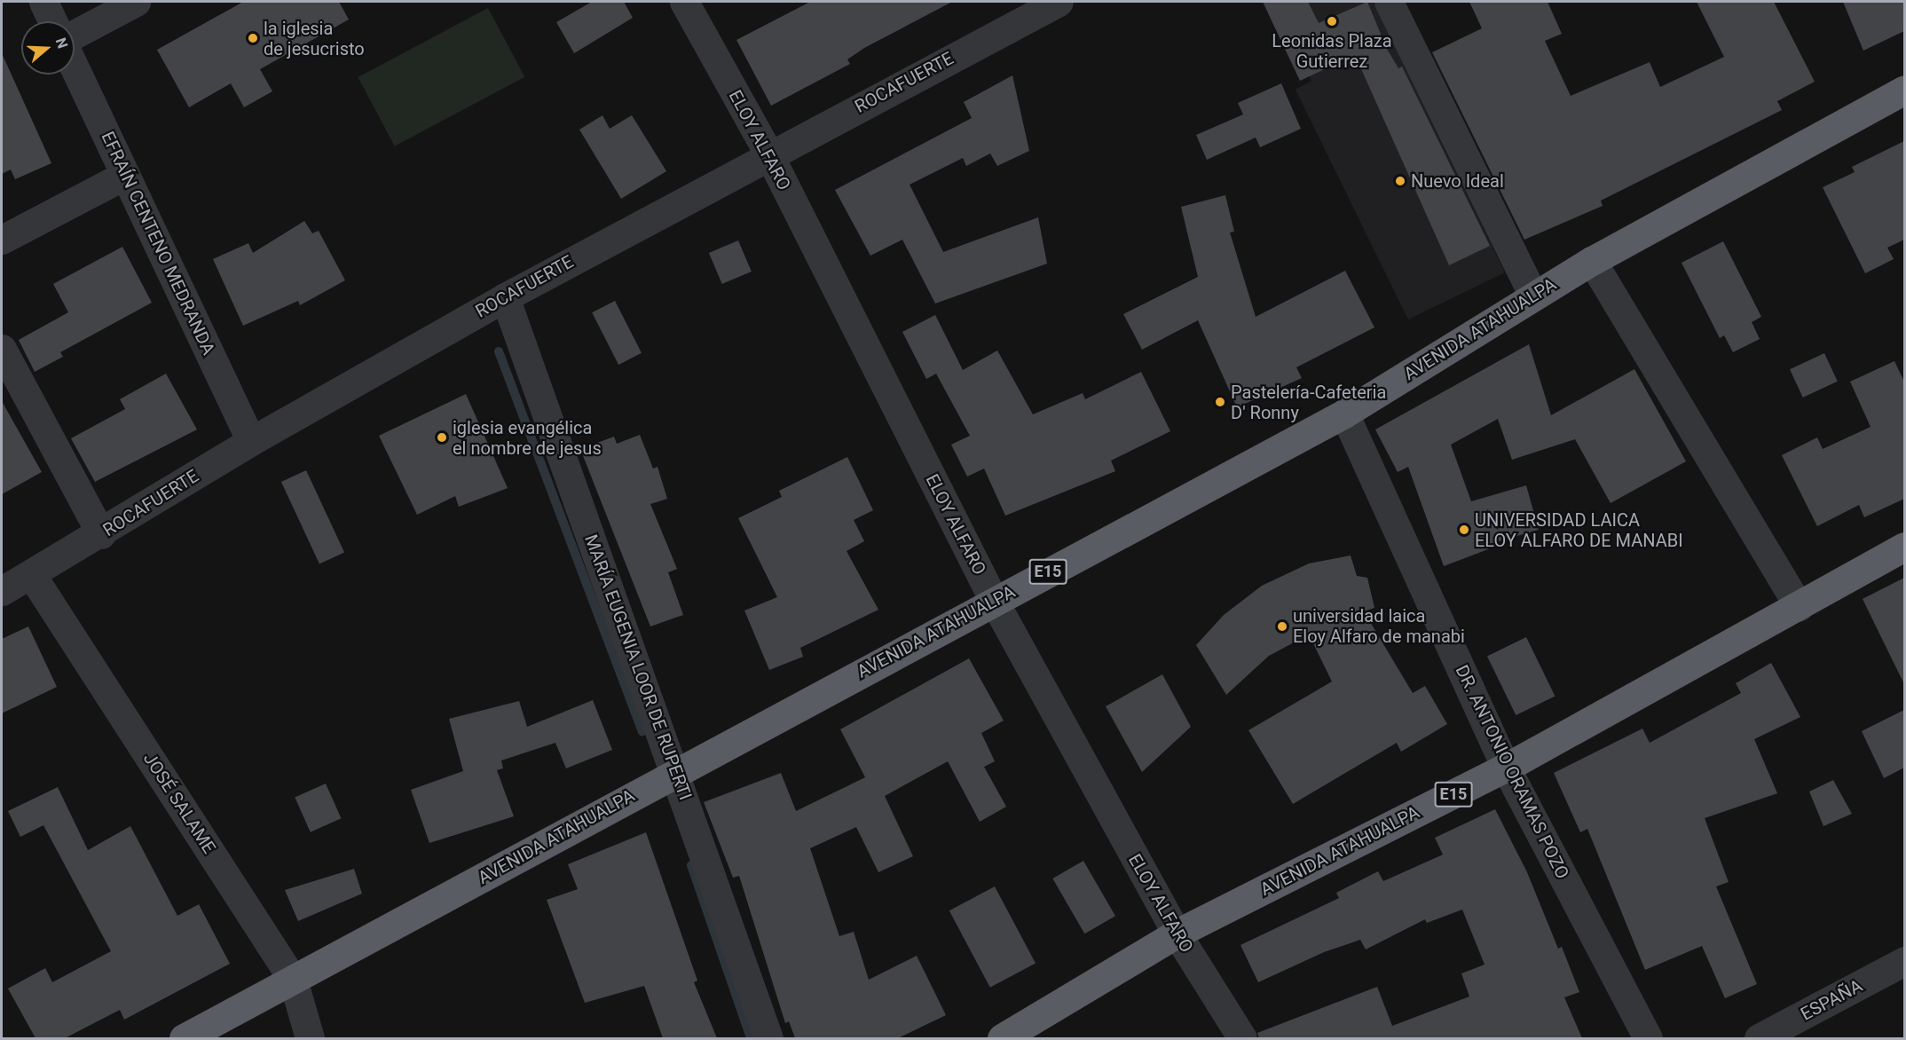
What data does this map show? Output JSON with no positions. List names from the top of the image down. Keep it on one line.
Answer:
{"streets":{"highway":["AVENIDA ATAHUALPA","E15"],"street":["ROCAFUERTE","ELOY ALFARO","EFRAÍN CENTENO MEDRANDA","MARÍA EUGENIA LOOR DE RUPERTI","DR. ANTONIO ORAMAS POZO","JOSÉ SALAME","ESPAÑA"]},"crossings":[["ROCAFUERTE","ELOY ALFARO"],["ROCAFUERTE","EFRAÍN CENTENO MEDRANDA"],["ROCAFUERTE","MARÍA EUGENIA LOOR DE RUPERTI"],["ROCAFUERTE","JOSÉ SALAME"],["ELOY ALFARO","AVENIDA ATAHUALPA"],["AVENIDA ATAHUALPA","MARÍA EUGENIA LOOR DE RUPERTI"],["AVENIDA ATAHUALPA","DR. ANTONIO ORAMAS POZO"],["AVENIDA ATAHUALPA","JOSÉ SALAME"]],"places":["Leonidas Plaza Gutierrez","la iglesia de jesucristo","Nuevo Ideal","Pastelería-Cafeteria D' Ronny","iglesia evangélica el nombre de jesus","UNIVERSIDAD LAICA ELOY ALFARO DE MANABI","universidad laica Eloy Alfaro de manabi"],"north":"right"}
